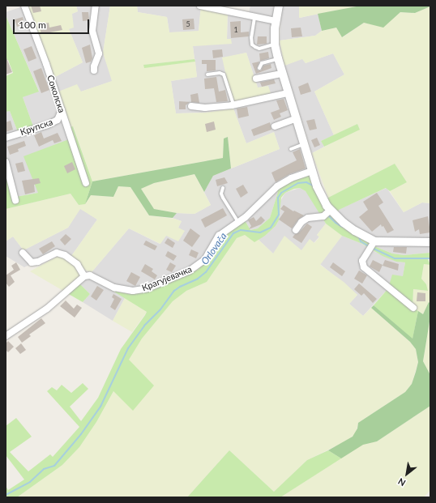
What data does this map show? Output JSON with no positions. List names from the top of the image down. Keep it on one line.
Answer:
{"streets":{"street":["Соколска","Крупска","Крагујевачка"]},"crossings":[["Соколска","Крупска"]],"water":["Orlovača"],"house_numbers":["5","1"],"scale_bar":"100 m","north":"bottom left"}
